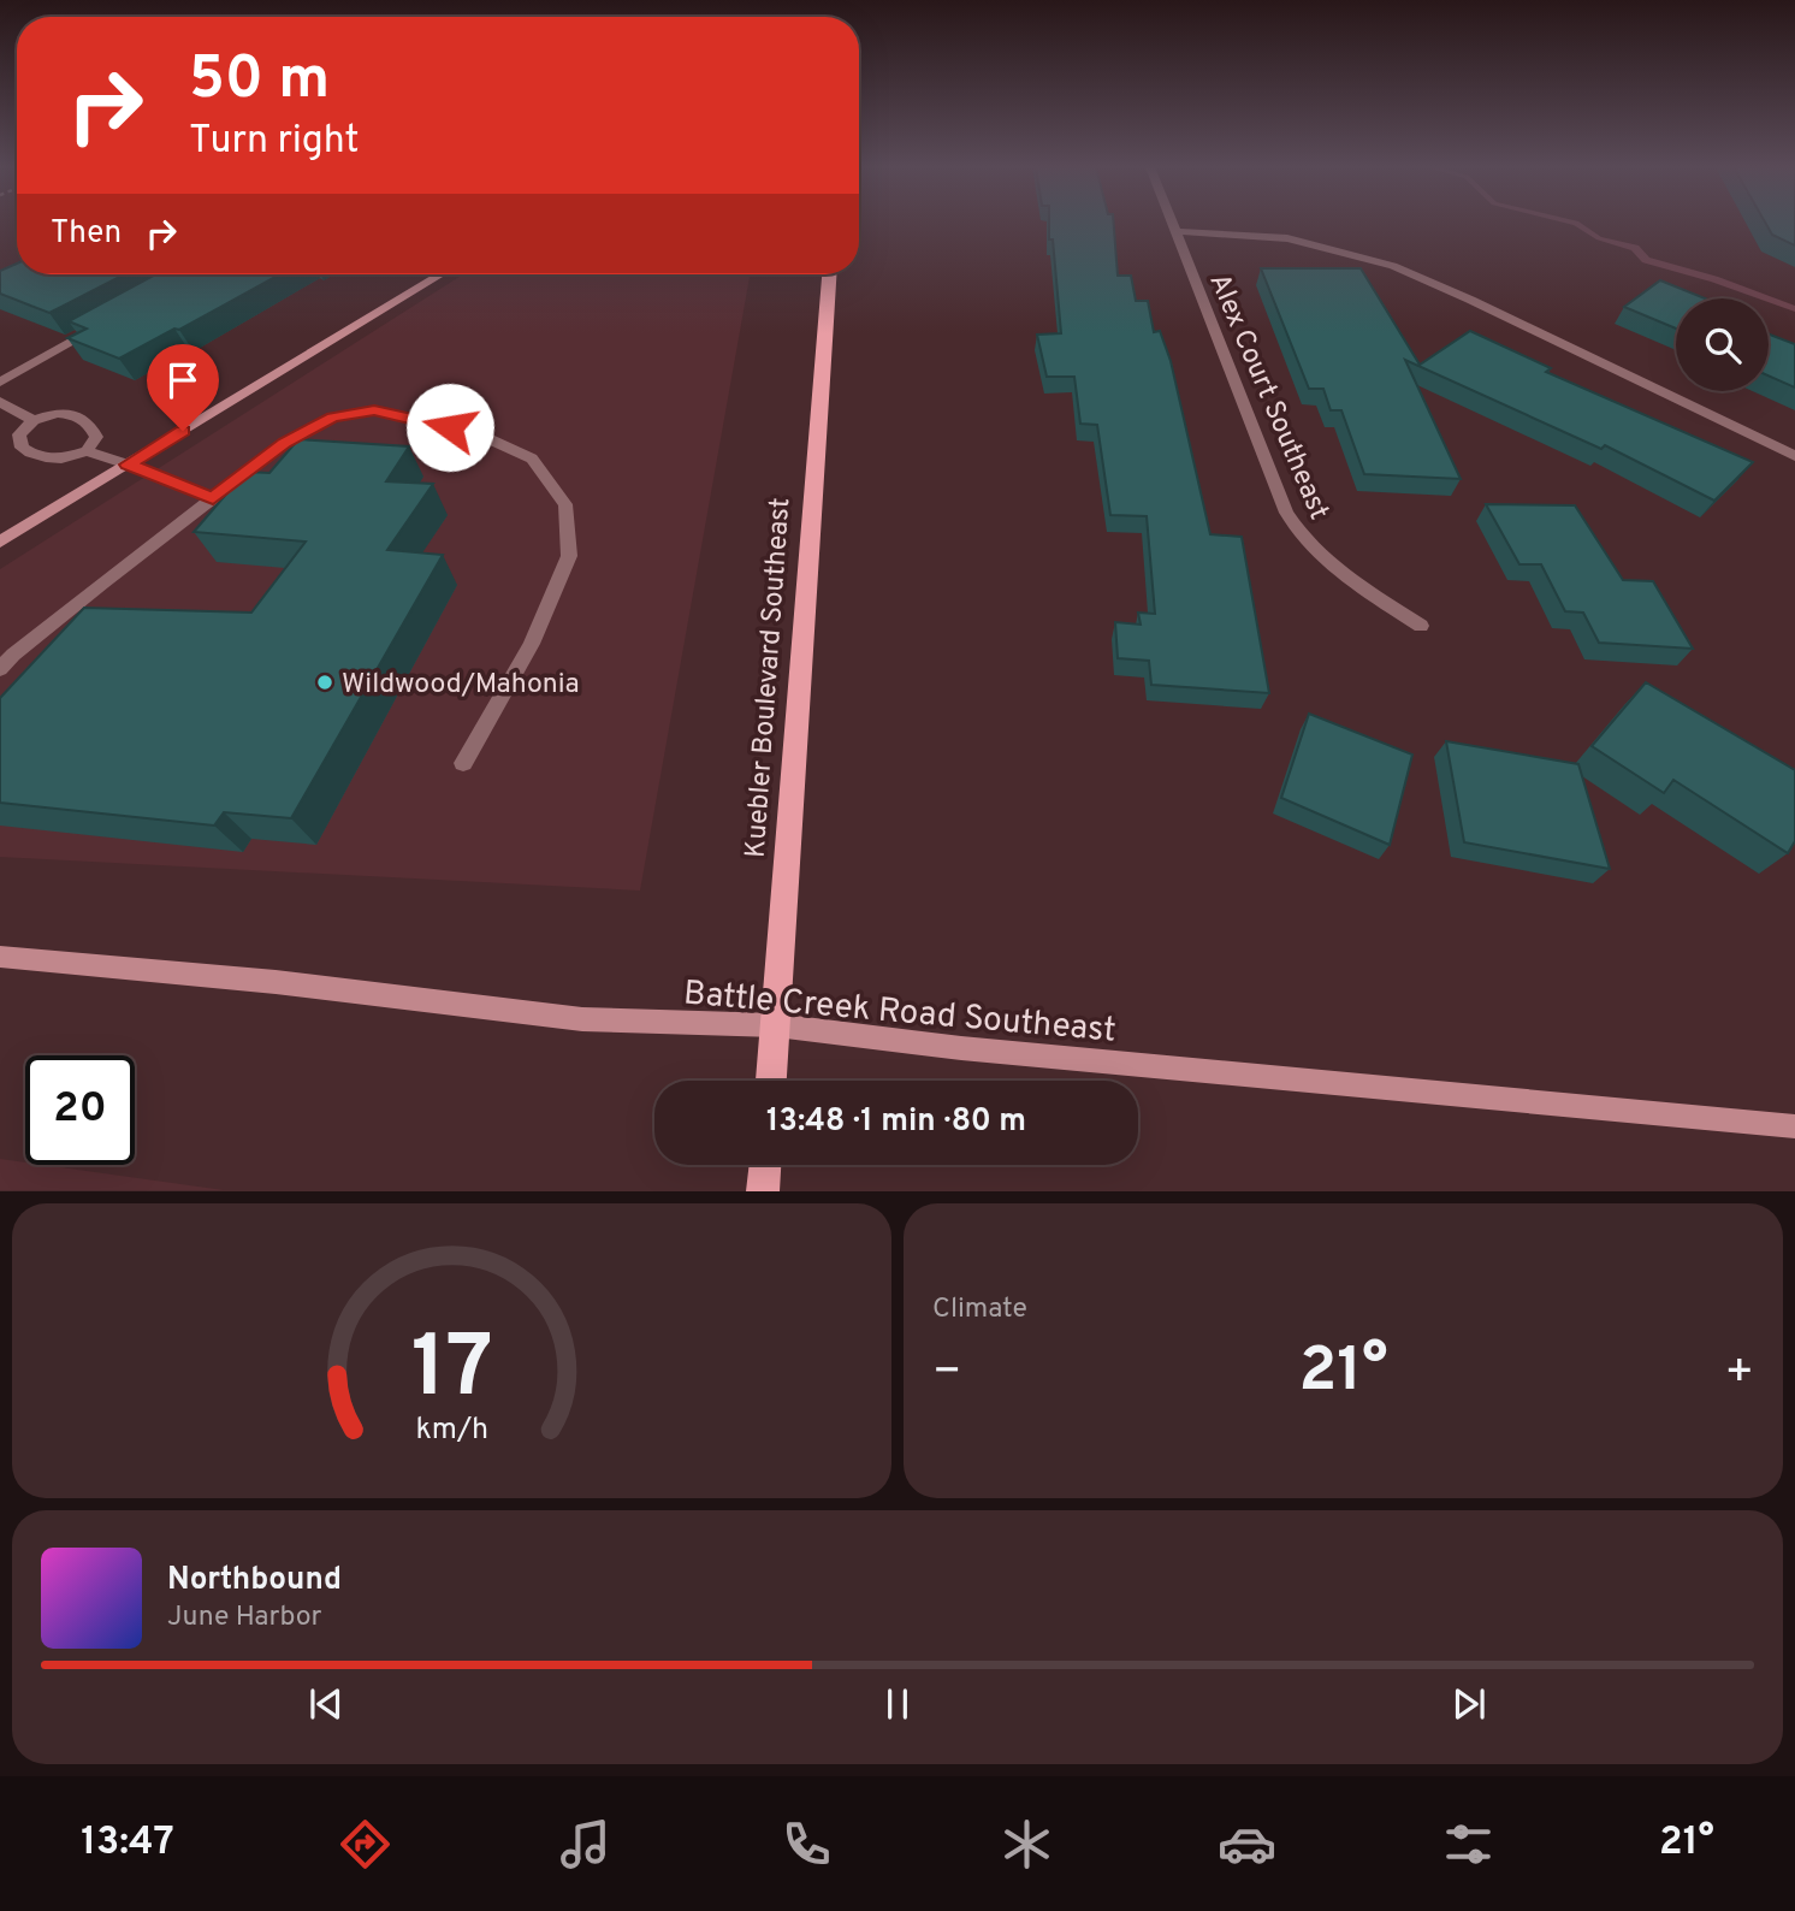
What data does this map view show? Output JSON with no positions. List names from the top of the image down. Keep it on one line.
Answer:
{"streets":{"main road":["Kuebler Boulevard Southeast","Battle Creek Road Southeast"],"street":["Alex Court Southeast"]},"crossings":[["Kuebler Boulevard Southeast","Battle Creek Road Southeast"]],"places":["Wildwood/Mahonia"],"page":{"turn":["50 m","Turn right"],"then":"Then","limit":"20","trip":"13:48 · 1 min · 80 m","tile":"Climate","heat":["−","21°","+"],"song":["Northbound","June Harbor"],"tabs":["13:47","21°"],"gauge":["17","km/h"]}}
